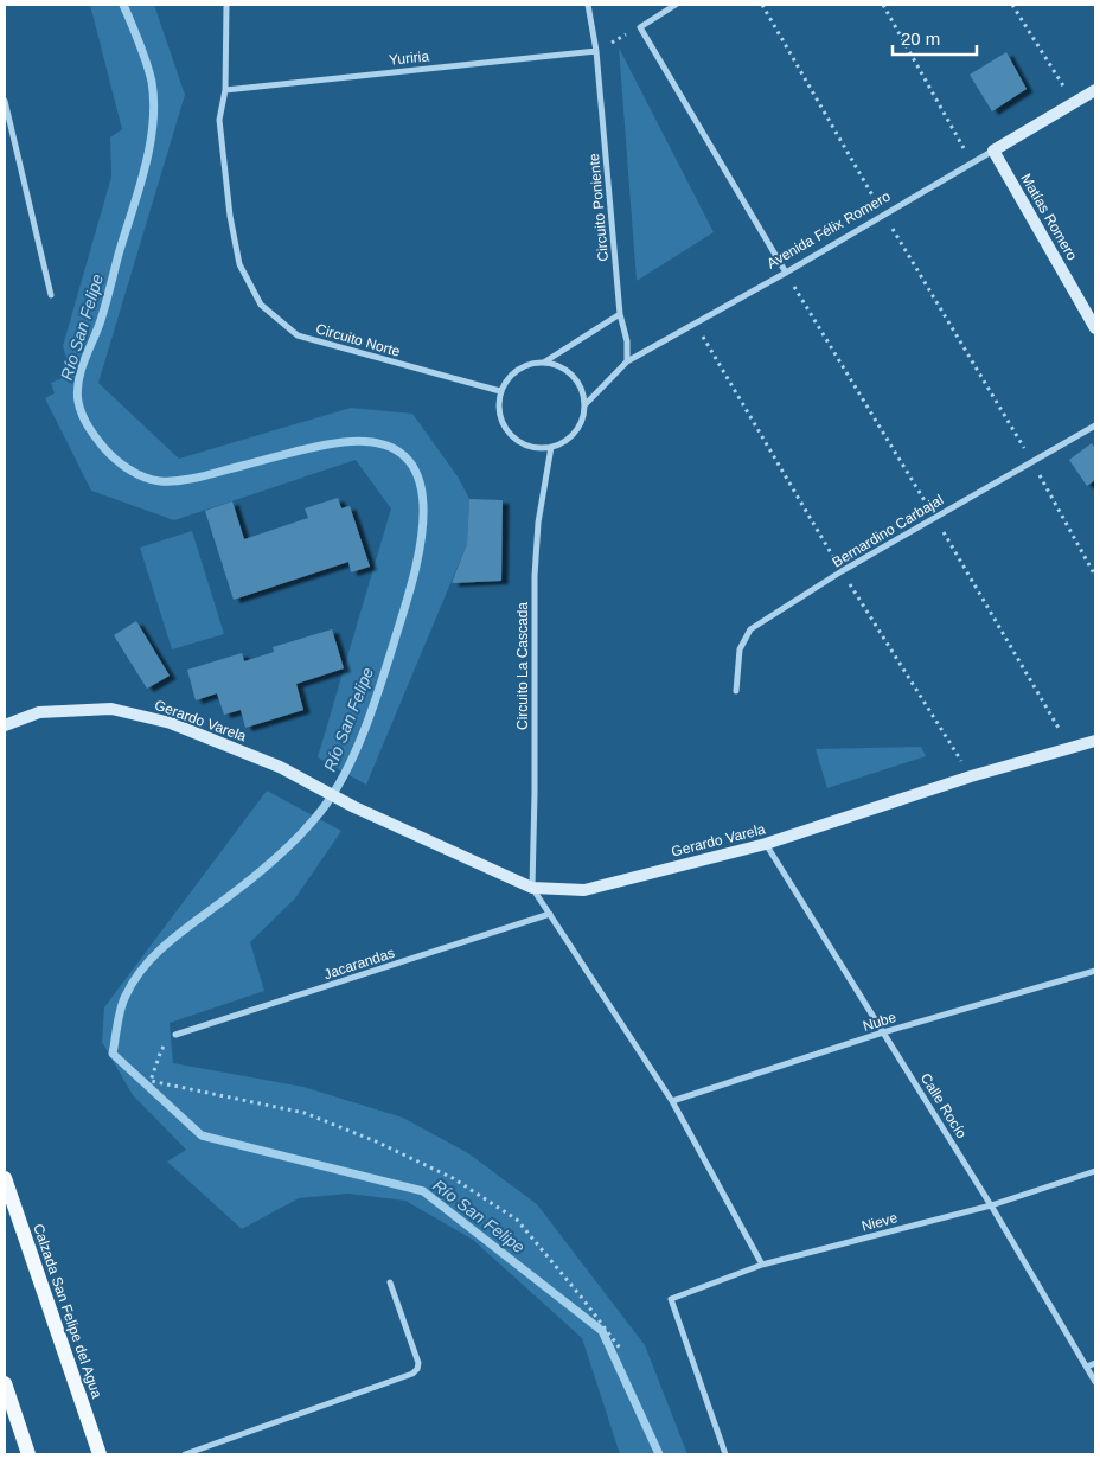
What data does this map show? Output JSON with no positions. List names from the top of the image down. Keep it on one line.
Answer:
{"streets":{"main road":["Matías Romero","Avenida Félix Romero","Gerardo Varela","Calzada San Felipe del Agua"],"street":["Yuriria","Circuito Poniente","Circuito Norte","Bernardino Carbajal","Circuito La Cascada","Jacarandas","Nube","Calle Rocío","Nieve"]},"crossings":[["Yuriria","Circuito Poniente"],["Yuriria","Circuito Norte"],["Circuito Poniente","Avenida Félix Romero"],["Matías Romero","Avenida Félix Romero"],["Avenida Félix Romero","Circuito Norte"],["Avenida Félix Romero","Circuito La Cascada"],["Circuito Norte","Circuito La Cascada"],["Circuito La Cascada","Gerardo Varela"],["Gerardo Varela","Calle Rocío"],["Nube","Calle Rocío"],["Calle Rocío","Nieve"]],"water":["Río San Felipe"],"scale_bar":"20 m"}
